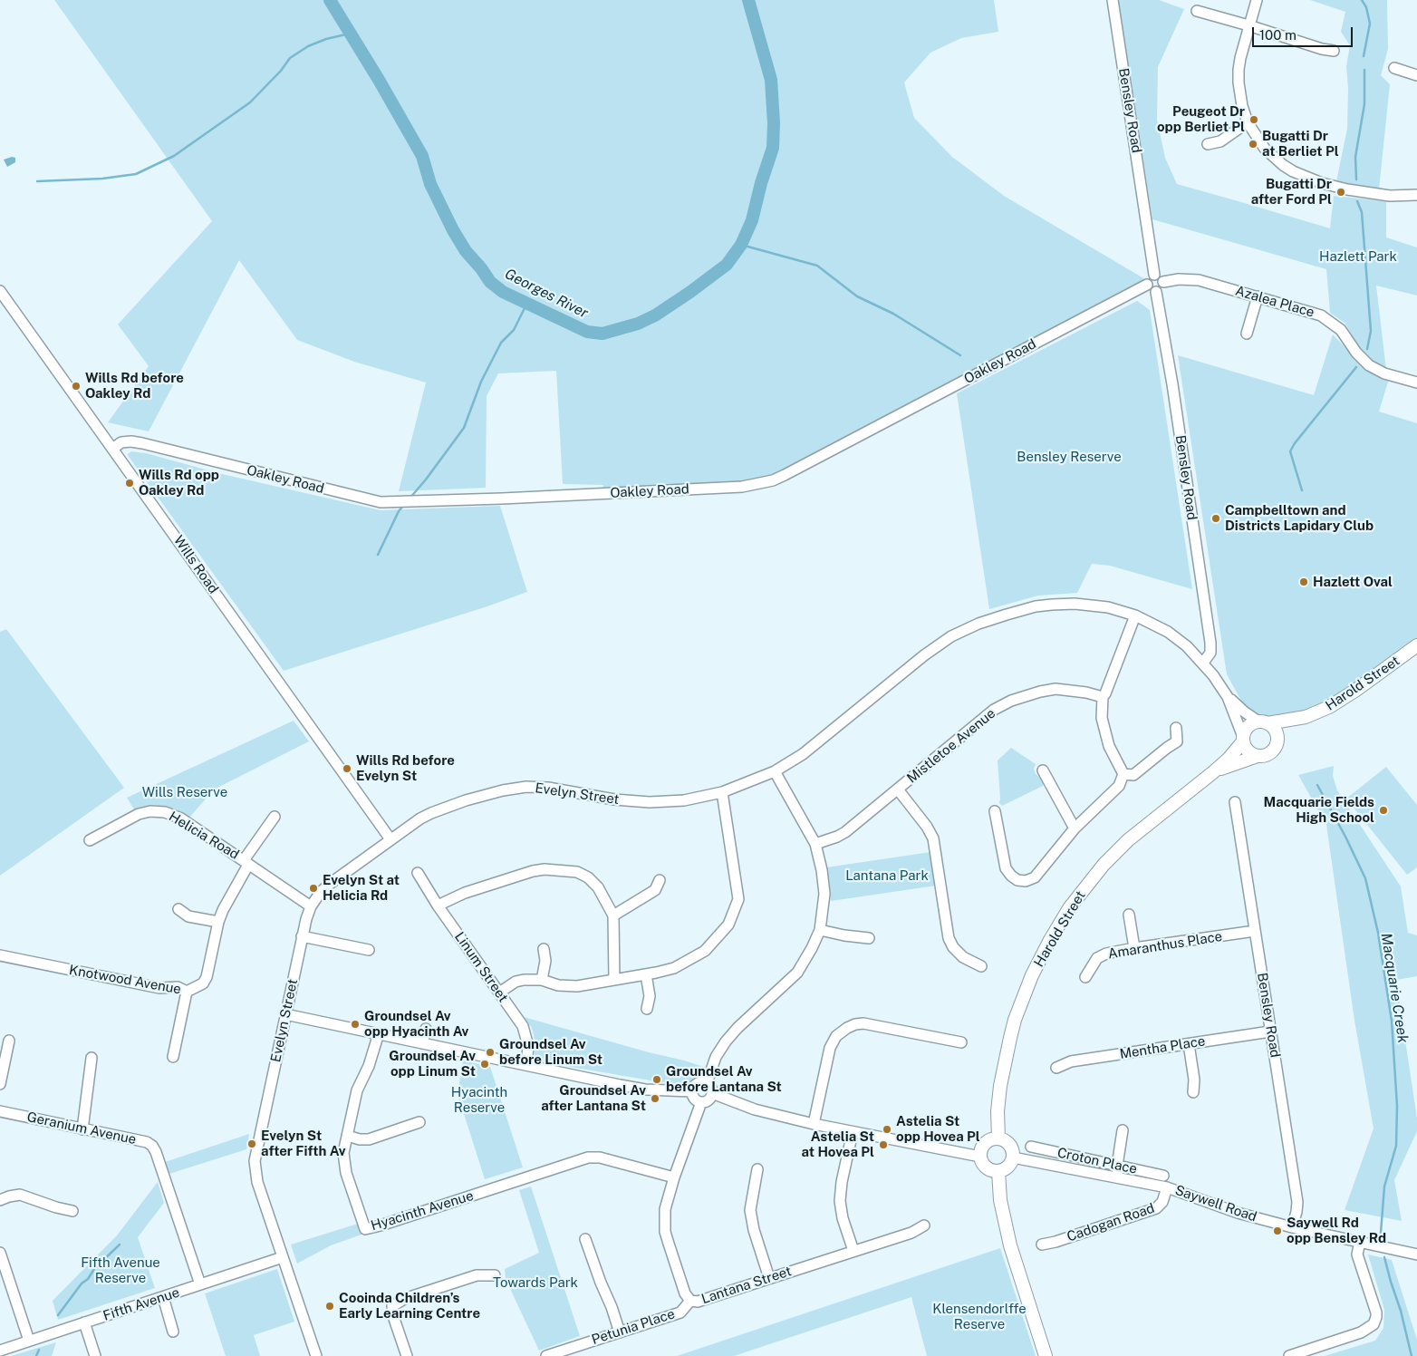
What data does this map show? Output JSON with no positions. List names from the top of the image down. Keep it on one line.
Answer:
{"streets":{"main road":["Harold Street"],"street":["Bensley Road","Azalea Place","Oakley Road","Wills Road","Mistletoe Avenue","Evelyn Street","Helicia Road","Amaranthus Place","Linum Street","Knotwood Avenue","Mentha Place","Geranium Avenue","Croton Place","Saywell Road","Hyacinth Avenue","Cadogan Road","Lantana Street","Fifth Avenue","Petunia Place"]},"crossings":[["Bensley Road","Azalea Place"],["Bensley Road","Oakley Road"],["Bensley Road","Evelyn Street"],["Bensley Road","Amaranthus Place"],["Bensley Road","Mentha Place"],["Bensley Road","Saywell Road"],["Azalea Place","Oakley Road"],["Oakley Road","Wills Road"],["Wills Road","Evelyn Street"],["Harold Street","Evelyn Street"],["Harold Street","Saywell Road"],["Evelyn Street","Helicia Road"],["Evelyn Street","Fifth Avenue"],["Helicia Road","Knotwood Avenue"],["Geranium Avenue","Fifth Avenue"],["Saywell Road","Cadogan Road"],["Hyacinth Avenue","Lantana Street"],["Lantana Street","Petunia Place"]],"water":["Georges River","Macquarie Creek"],"parks":["Hazlett Park","Bensley Reserve","Wills Reserve","Lantana Park","Hyacinth Reserve","Fifth Avenue Reserve","Towards Park","Klensendorlffe Reserve"],"places":["Peugeot Dr opp Berliet Pl","Bugatti Dr at Berliet Pl","Bugatti Dr after Ford Pl","Wills Rd before Oakley Rd","Wills Rd opp Oakley Rd","Campbelltown and Districts Lapidary Club","Hazlett Oval","Wills Rd before Evelyn St","Macquarie Fields High School","Evelyn St at Helicia Rd","Groundsel Av opp Hyacinth Av","Groundsel Av before Linum St","Groundsel Av opp Linum St","Groundsel Av before Lantana St","Groundsel Av after Lantana St","Astelia St opp Hovea Pl","Evelyn St after Fifth Av","Astelia St at Hovea Pl","Saywell Rd opp Bensley Rd","Cooinda Children’s Early Learning Centre"],"scale_bar":"100 m"}
